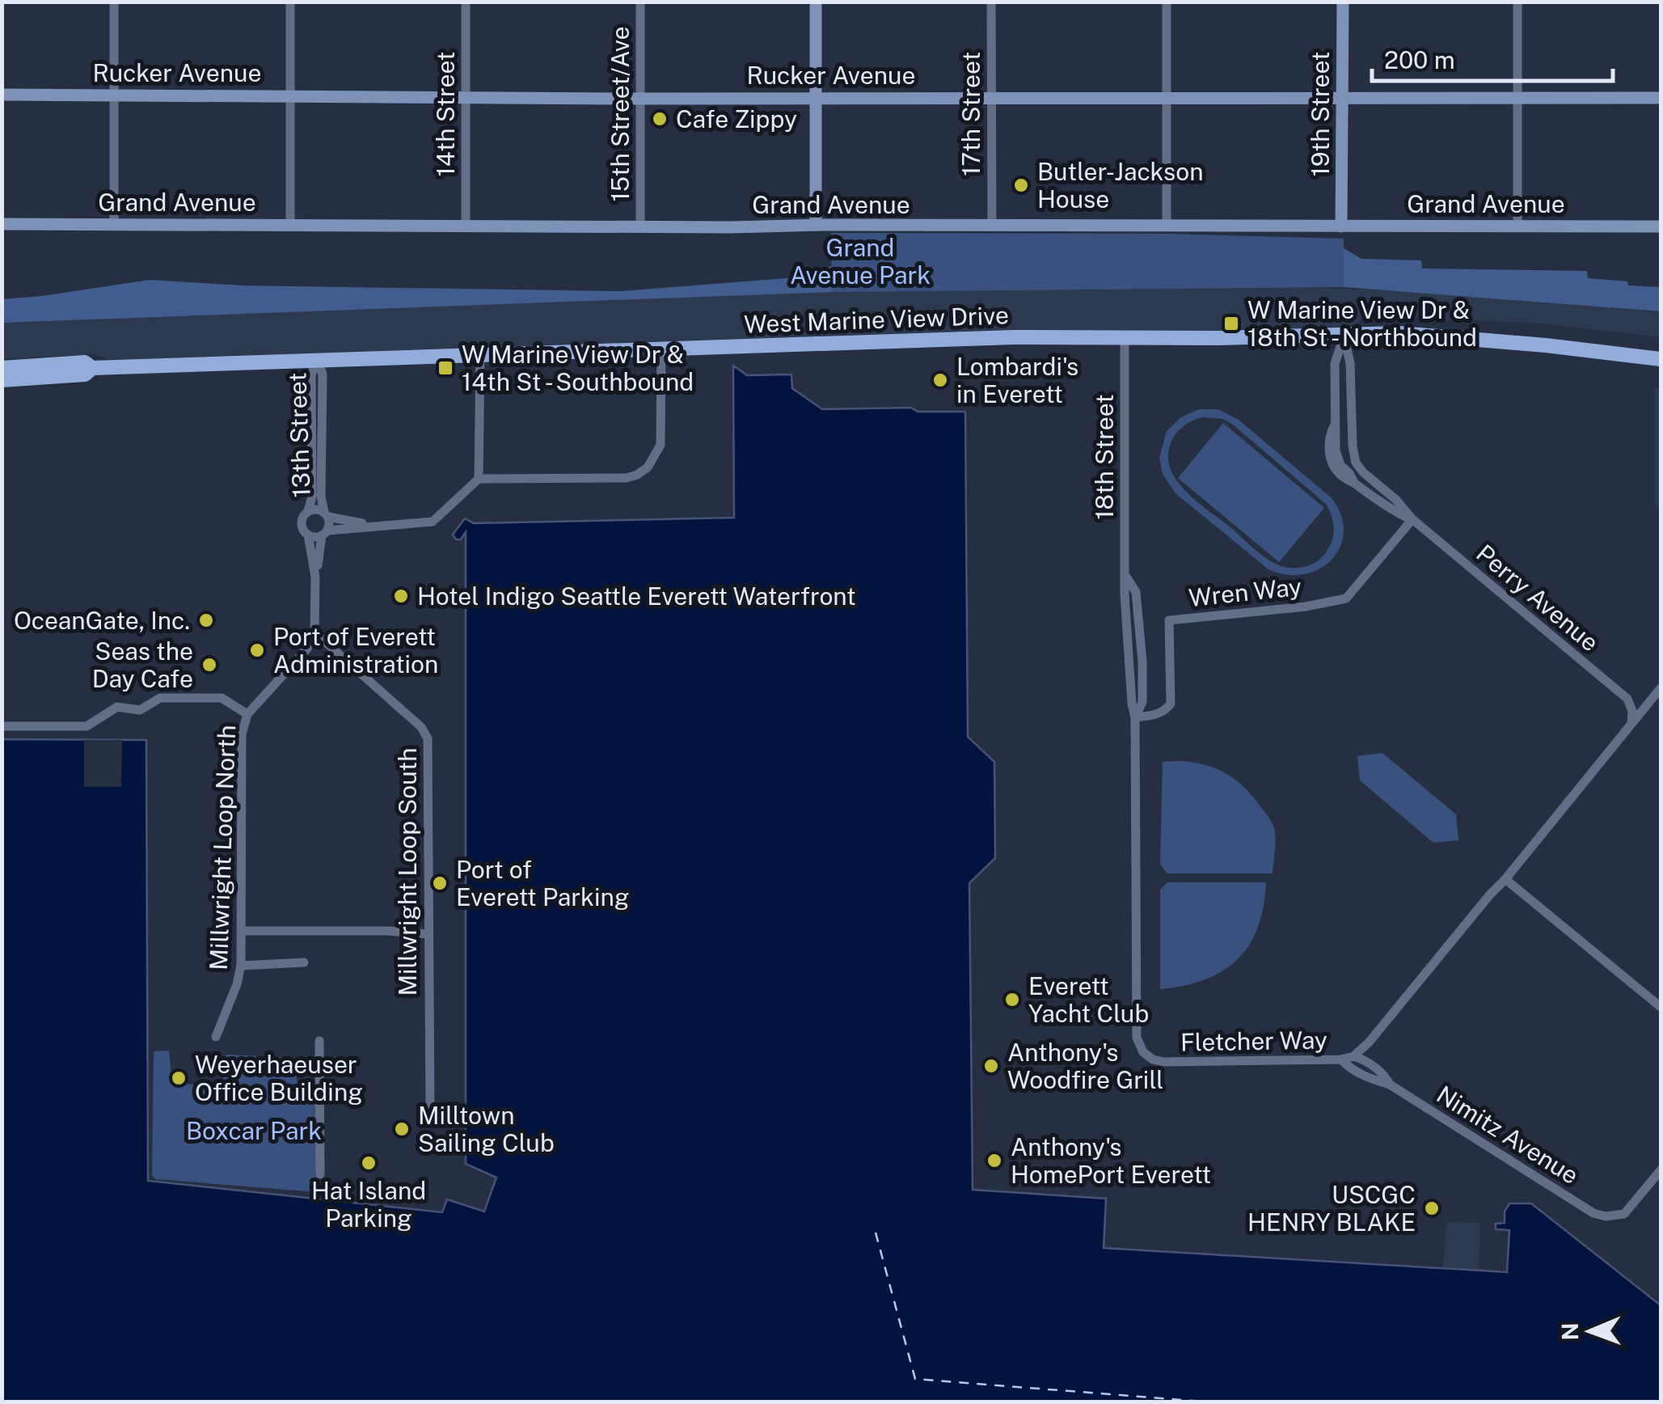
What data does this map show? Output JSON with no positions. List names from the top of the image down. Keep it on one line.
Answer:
{"streets":{"main road":["West Marine View Drive"],"street":["Rucker Avenue","14th Street","15th Street/Ave","17th Street","19th Street","Grand Avenue","13th Street","18th Street","Wren Way","Perry Avenue","Millwright Loop North","Millwright Loop South","Fletcher Way","Nimitz Avenue"]},"crossings":[["Rucker Avenue","14th Street"],["Rucker Avenue","15th Street/Ave"],["Rucker Avenue","17th Street"],["Rucker Avenue","19th Street"],["14th Street","Grand Avenue"],["15th Street/Ave","Grand Avenue"],["17th Street","Grand Avenue"],["19th Street","Grand Avenue"],["West Marine View Drive","13th Street"],["West Marine View Drive","18th Street"],["18th Street","Wren Way"],["18th Street","Fletcher Way"],["Wren Way","Perry Avenue"],["Wren Way","Fletcher Way"],["Perry Avenue","Fletcher Way"],["Millwright Loop North","Millwright Loop South"],["Fletcher Way","Nimitz Avenue"]],"parks":["Grand Avenue Park","Boxcar Park"],"places":{"other":["Cafe Zippy","Butler-Jackson House","Lombardi's in Everett","Hotel Indigo Seattle Everett Waterfront","OceanGate, Inc.","Port of Everett Administration","Seas the Day Cafe","Port of Everett Parking","Everett Yacht Club","Anthony's Woodfire Grill","Weyerhaeuser Office Building","Milltown Sailing Club","Anthony's HomePort Everett","Hat Island Parking","USCGC HENRY BLAKE"],"transit":["W Marine View Dr & 18th St - Northbound","W Marine View Dr & 14th St - Southbound"]},"scale_bar":"200 m","north":"left"}
